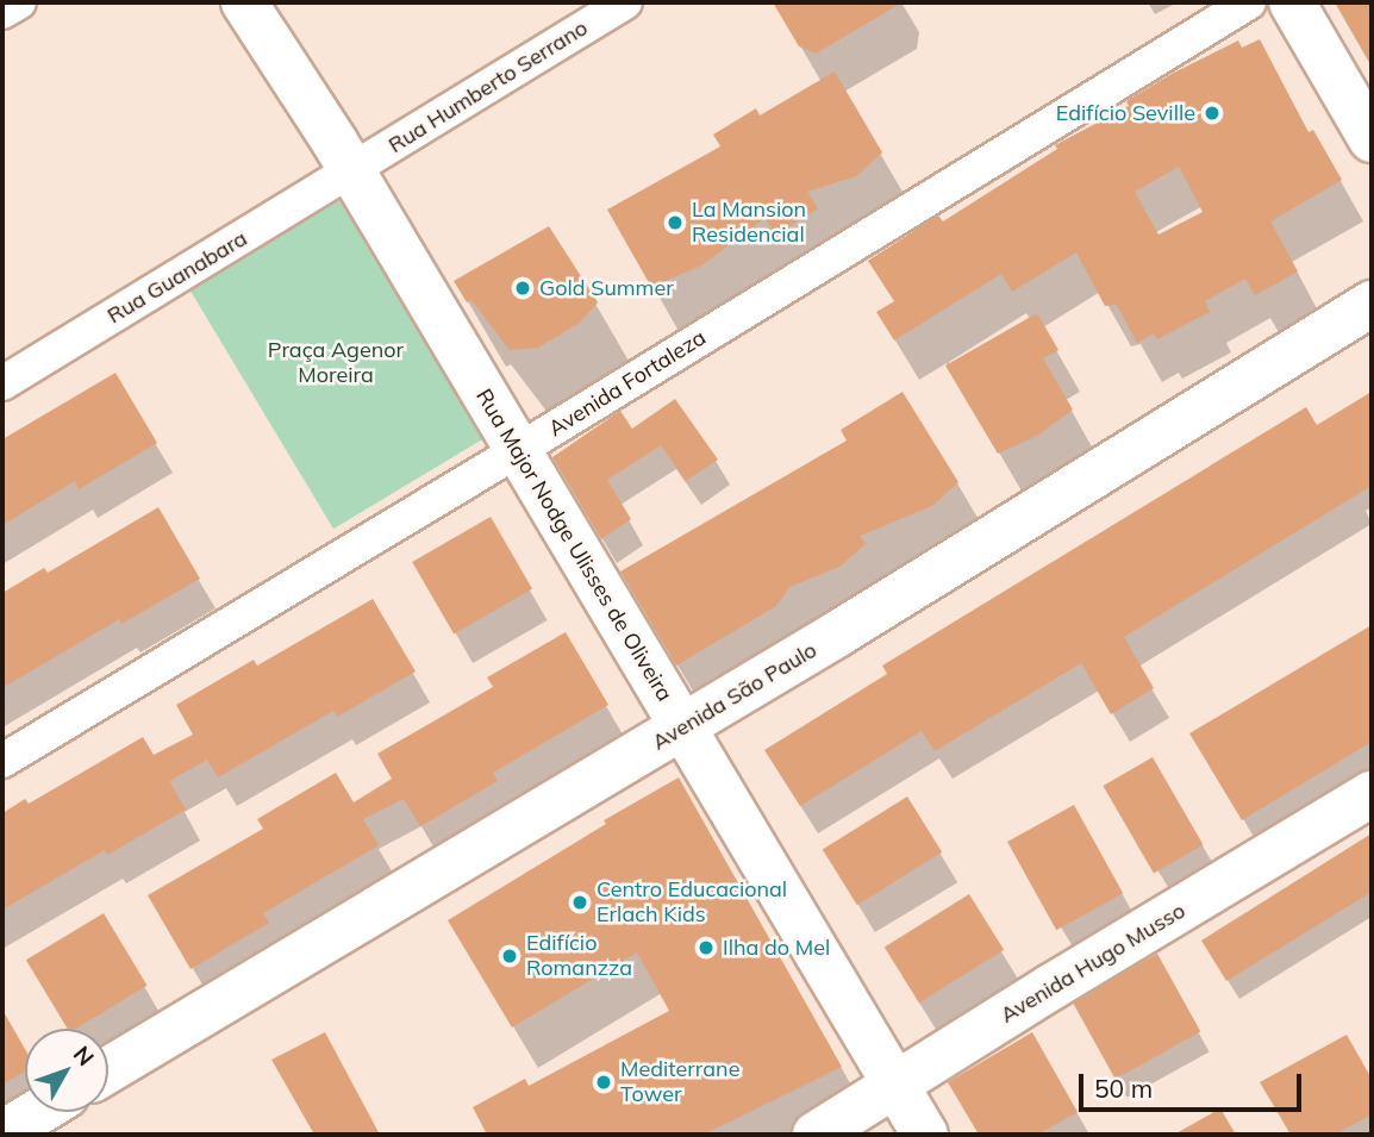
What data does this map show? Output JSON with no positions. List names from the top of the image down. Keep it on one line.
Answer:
{"streets":{"main road":["Rua Major Nodge Ulisses de Oliveira","Avenida São Paulo","Avenida Hugo Musso"],"street":["Rua Humberto Serrano","Rua Guanabara","Avenida Fortaleza"]},"crossings":[["Rua Humberto Serrano","Rua Guanabara"],["Rua Humberto Serrano","Rua Major Nodge Ulisses de Oliveira"],["Rua Guanabara","Rua Major Nodge Ulisses de Oliveira"],["Avenida Fortaleza","Rua Major Nodge Ulisses de Oliveira"],["Rua Major Nodge Ulisses de Oliveira","Avenida São Paulo"],["Rua Major Nodge Ulisses de Oliveira","Avenida Hugo Musso"]],"parks":["Praça Agenor Moreira"],"places":["Edifício Seville","La Mansion Residencial","Gold Summer","Centro Educacional Erlach Kids","Ilha do Mel","Edifício Romanzza","Mediterrane Tower"],"scale_bar":"50 m","north":"top right"}
